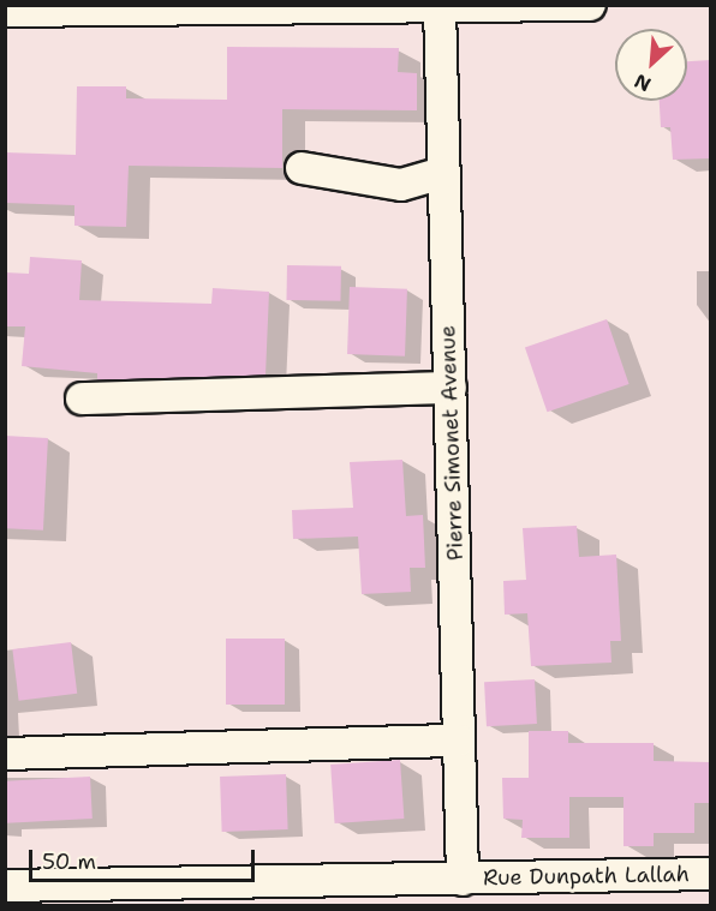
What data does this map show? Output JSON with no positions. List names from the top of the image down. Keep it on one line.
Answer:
{"streets":{"street":["Pierre Simonet Avenue","Rue Dunpath Lallah"]},"crossings":[["Pierre Simonet Avenue","Rue Dunpath Lallah"]],"scale_bar":"50 m","north":"bottom left"}
